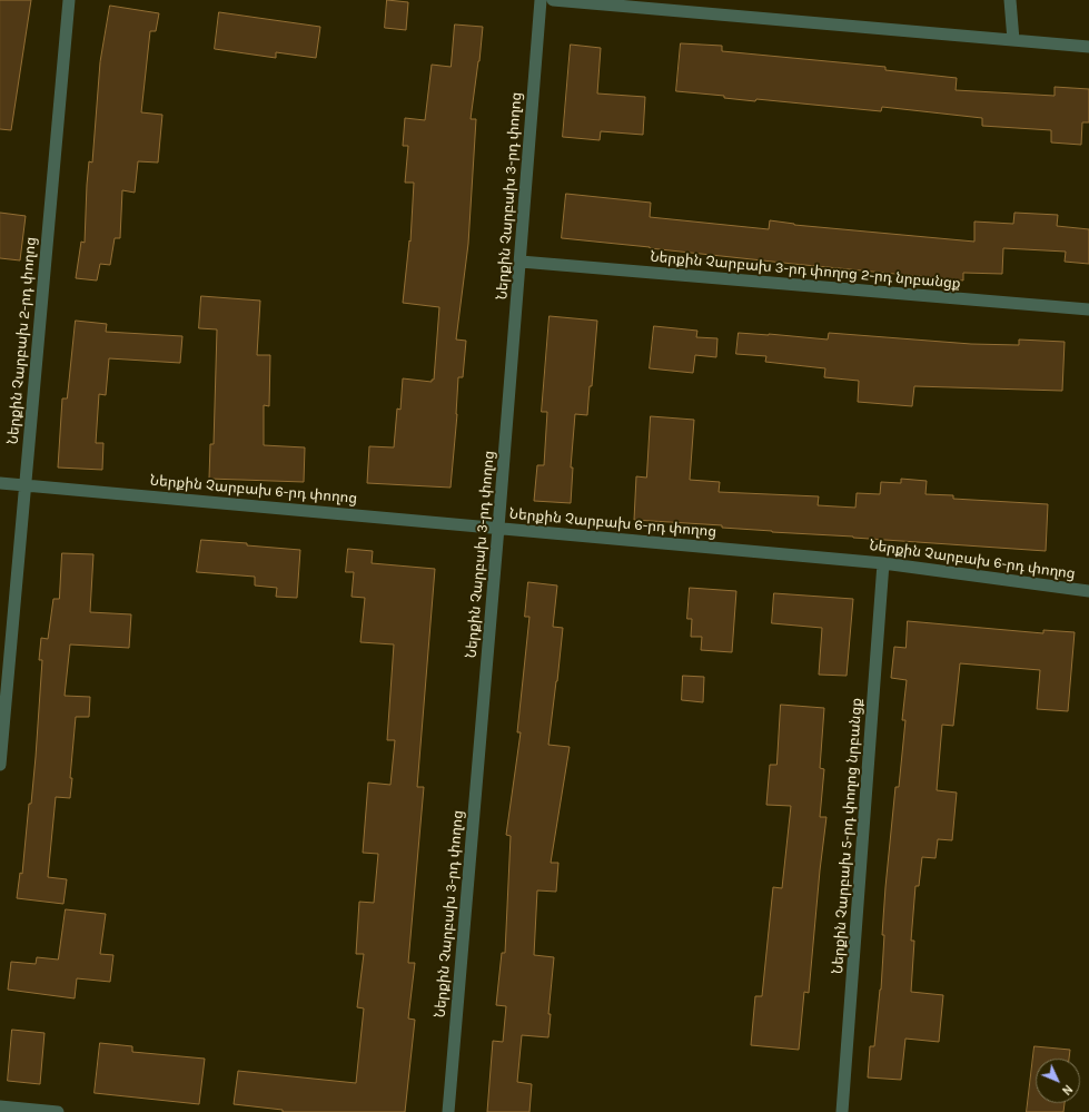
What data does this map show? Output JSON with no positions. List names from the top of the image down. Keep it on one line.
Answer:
{"streets":{"street":["Ներքին Չարբախ 3-րդ փողոց","Ներքին Չարբախ 3-րդ փողոց 2-րդ նրբանցք","Ներքին Չարբախ 2-րդ փողոց","Ներքին Չարբախ 6-րդ փողոց","Ներքին Չարբախ 5-րդ փողոց նրբանցք"]},"crossings":[["Ներքին Չարբախ 3-րդ փողոց","Ներքին Չարբախ 3-րդ փողոց 2-րդ նրբանցք"],["Ներքին Չարբախ 3-րդ փողոց","Ներքին Չարբախ 6-րդ փողոց"],["Ներքին Չարբախ 2-րդ փողոց","Ներքին Չարբախ 6-րդ փողոց"],["Ներքին Չարբախ 6-րդ փողոց","Ներքին Չարբախ 5-րդ փողոց նրբանցք"]],"north":"bottom right"}
